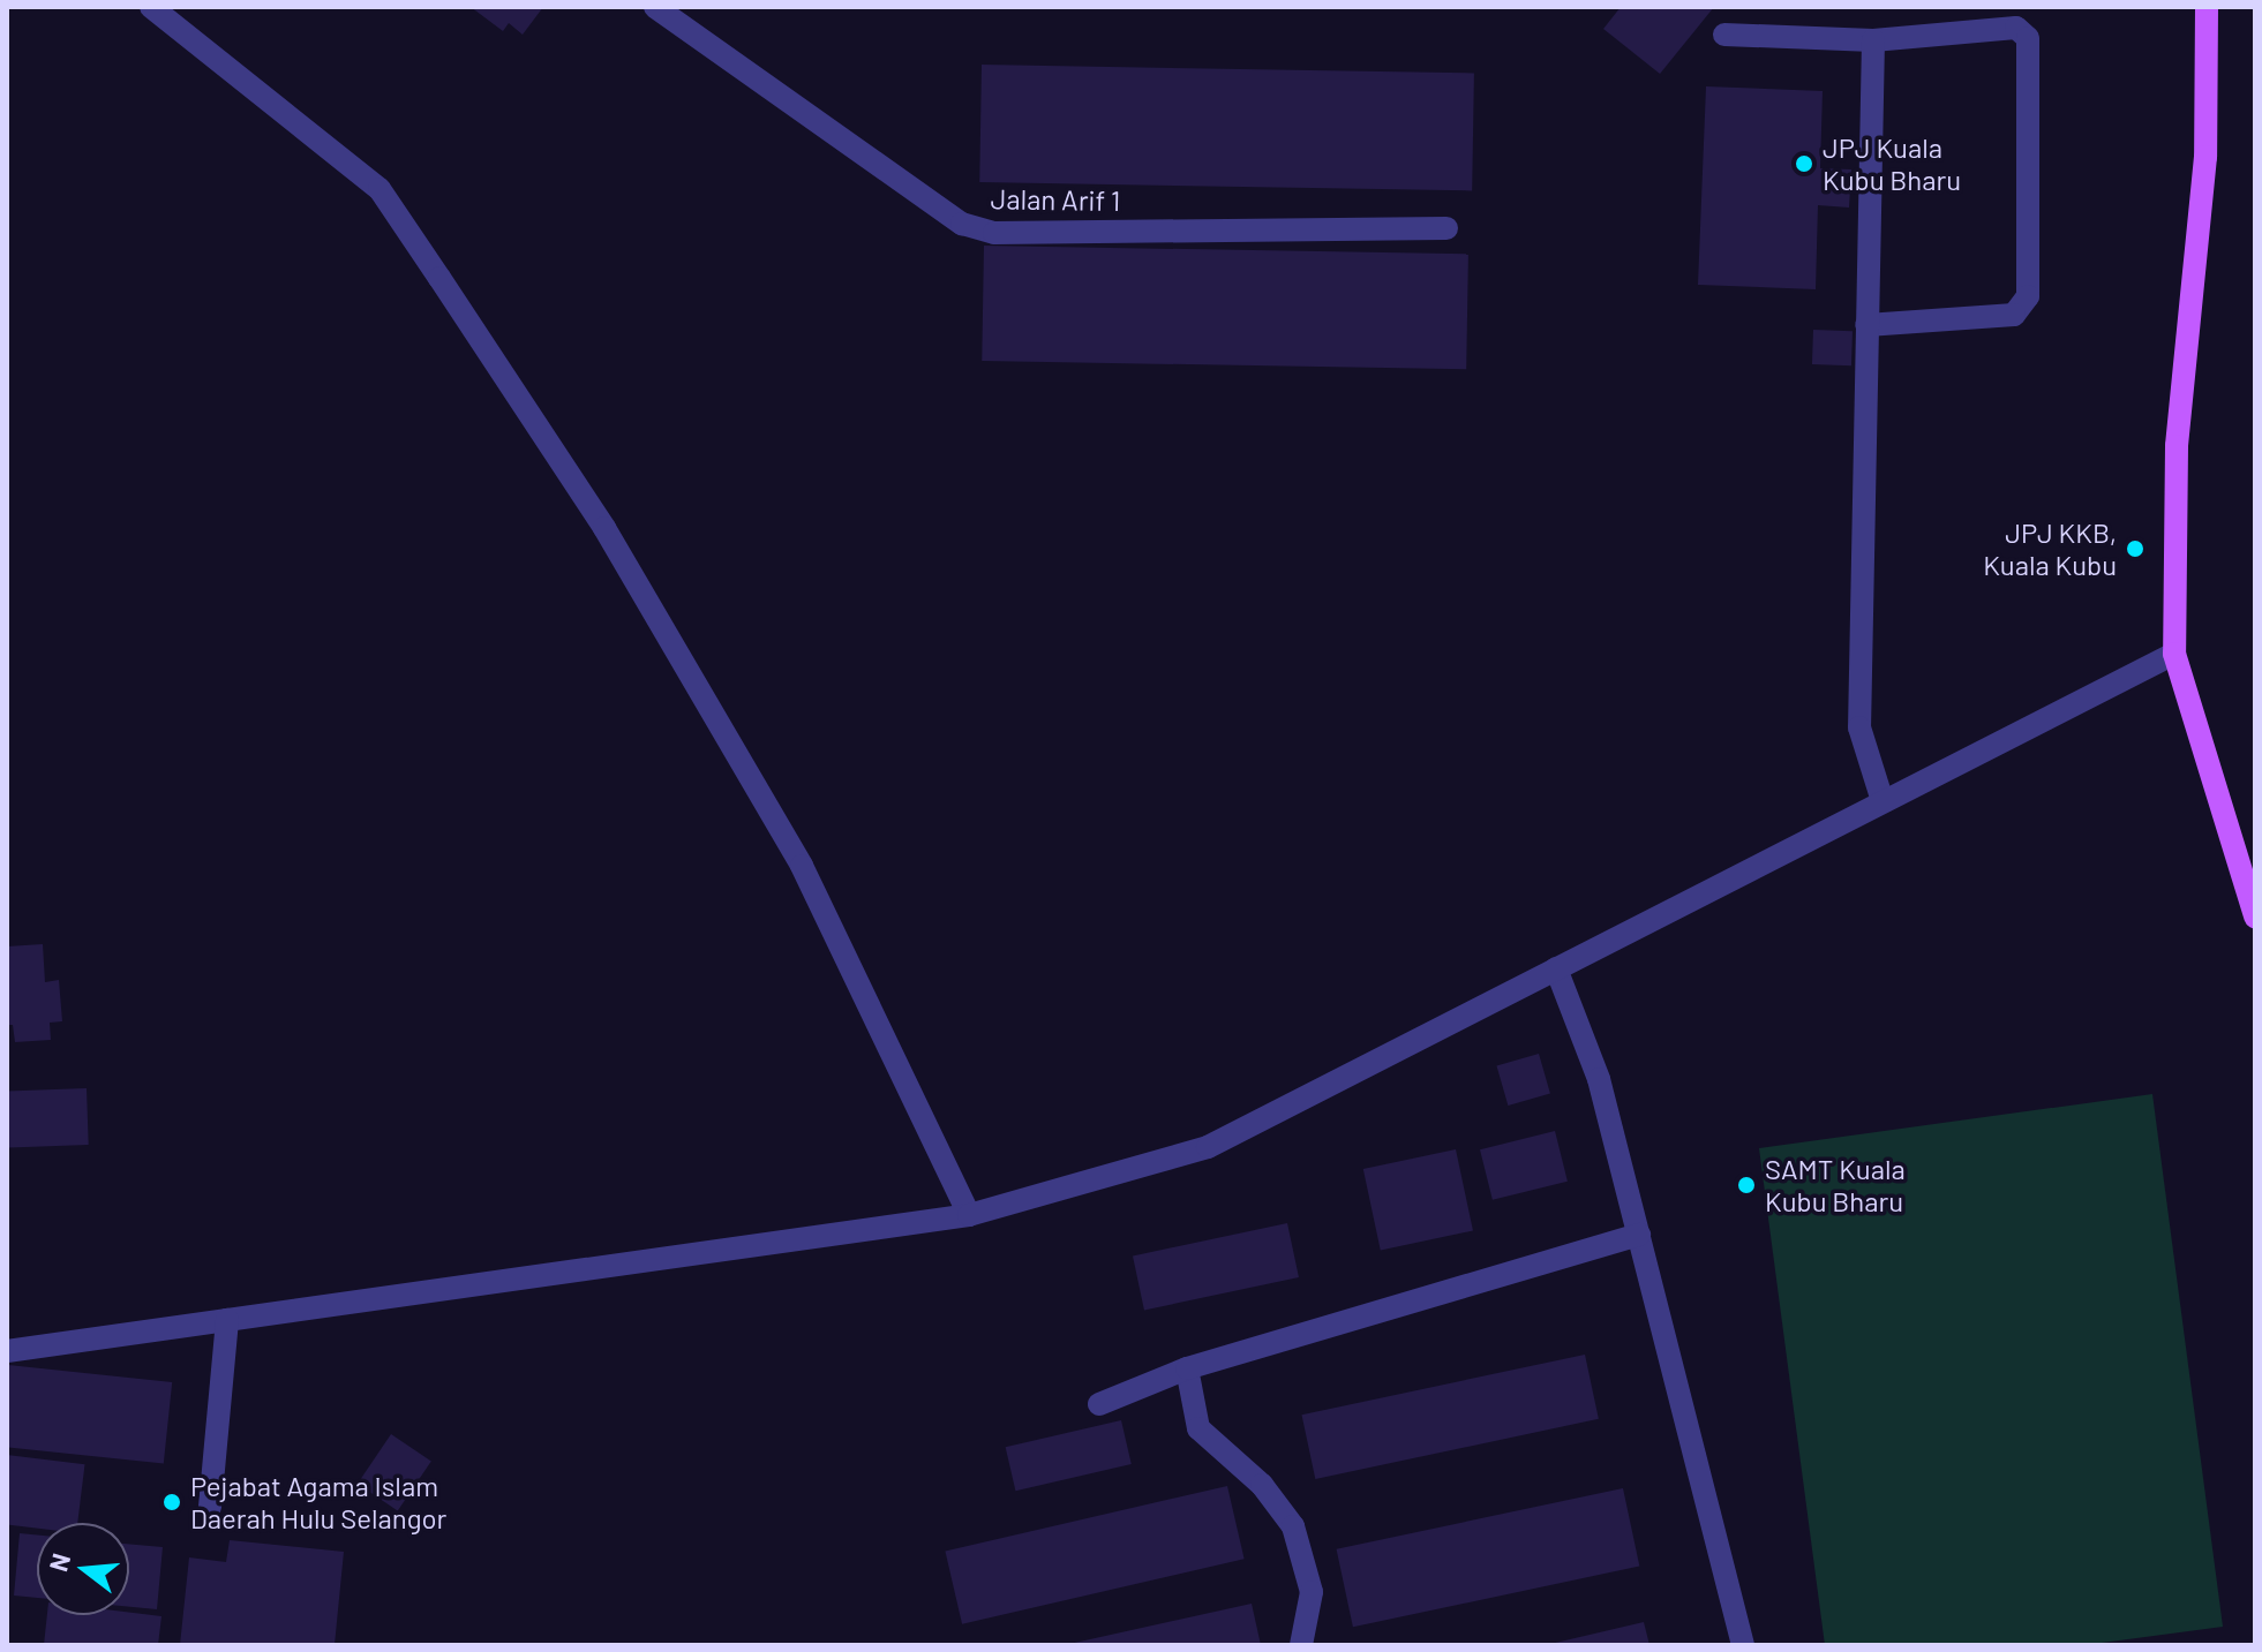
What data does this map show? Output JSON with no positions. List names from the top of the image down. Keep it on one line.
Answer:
{"streets":{"street":["Jalan Arif 1"]},"places":["JPJ Kuala Kubu Bharu","JPJ KKB, Kuala Kubu","SAMT Kuala Kubu Bharu","Pejabat Agama Islam Daerah Hulu Selangor"],"north":"left"}
